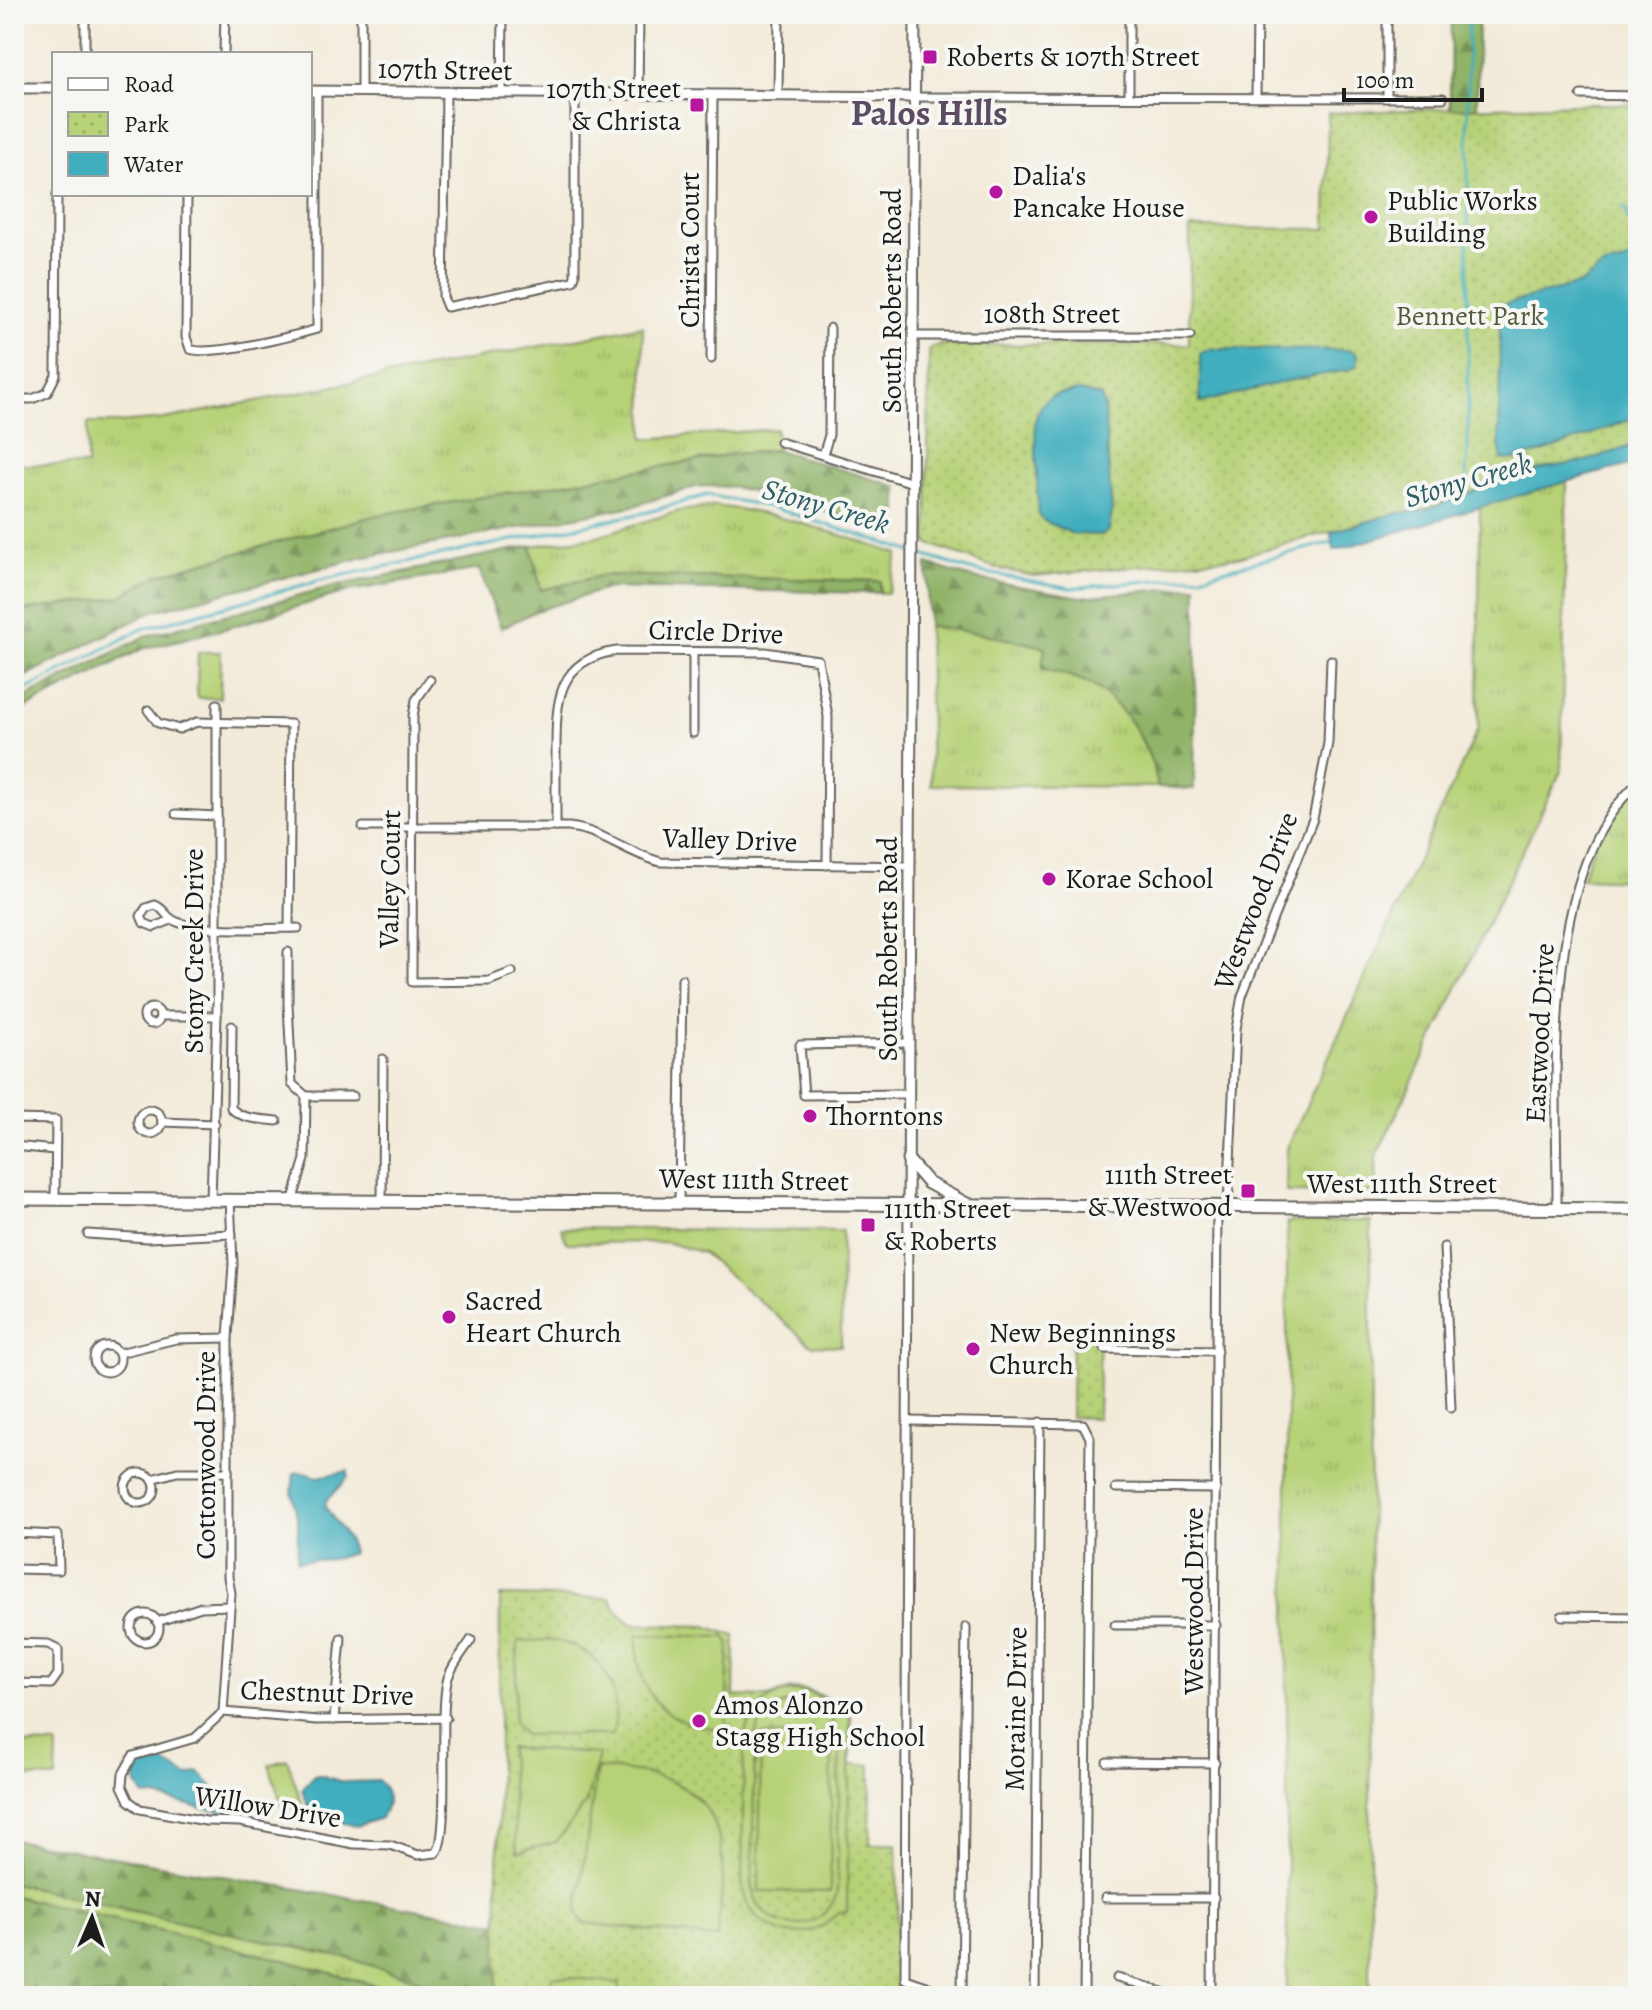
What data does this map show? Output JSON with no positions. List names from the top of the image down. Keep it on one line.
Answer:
{"streets":{"main road":["West 111th Street"],"street":["107th Street","Christa Court","South Roberts Road","108th Street","Circle Drive","Valley Drive","Valley Court","Westwood Drive","Stony Creek Drive","Eastwood Drive","Cottonwood Drive","Chestnut Drive","Moraine Drive","Willow Drive"]},"crossings":[["107th Street","Christa Court"],["107th Street","South Roberts Road"],["South Roberts Road","108th Street"],["South Roberts Road","Valley Drive"],["South Roberts Road","West 111th Street"],["Circle Drive","Valley Drive"],["Valley Drive","Valley Court"],["Westwood Drive","West 111th Street"],["Stony Creek Drive","West 111th Street"],["Eastwood Drive","West 111th Street"],["West 111th Street","Cottonwood Drive"],["Cottonwood Drive","Chestnut Drive"],["Chestnut Drive","Willow Drive"]],"districts":["Palos Hills"],"water":["Stony Creek"],"parks":["Bennett Park"],"places":{"transit":["Roberts & 107th Street","107th Street & Christa","111th Street & Westwood","111th Street & Roberts"],"other":["Dalia's Pancake House","Public Works Building","Korae School","Thorntons","Sacred Heart Church","New Beginnings Church","Amos Alonzo Stagg High School"]},"legend":["Road","Park","Water"],"scale_bar":"100 m","north":"top"}
